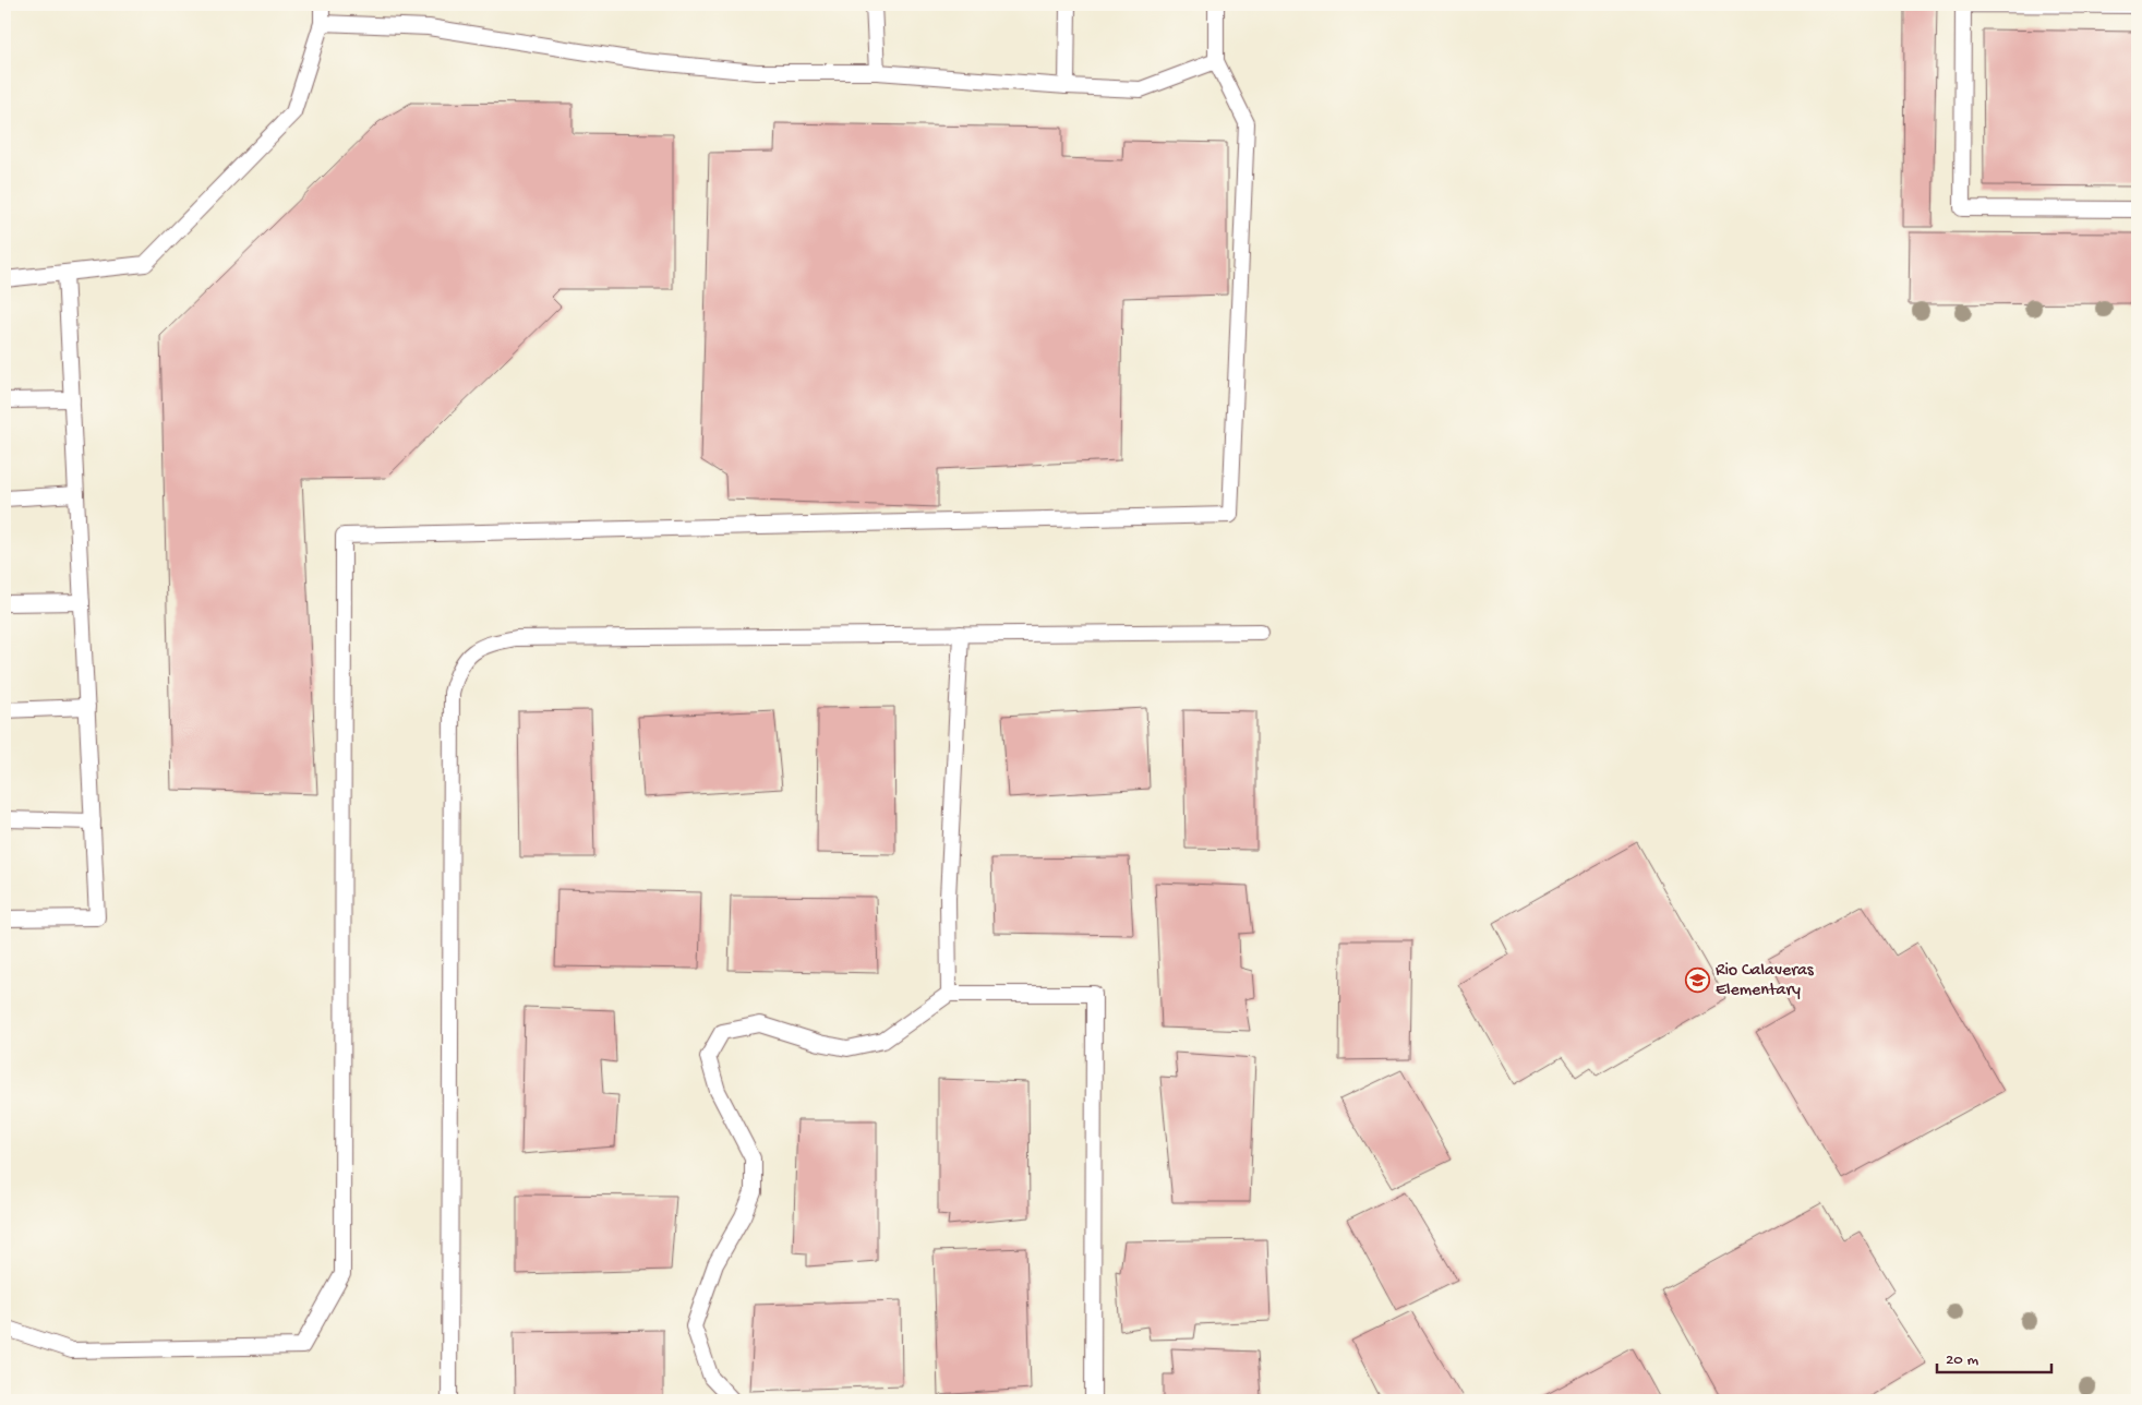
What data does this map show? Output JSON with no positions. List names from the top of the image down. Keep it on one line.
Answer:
{"places":{"school or university":["Rio Calaveras Elementary"]},"scale_bar":"20 m"}
